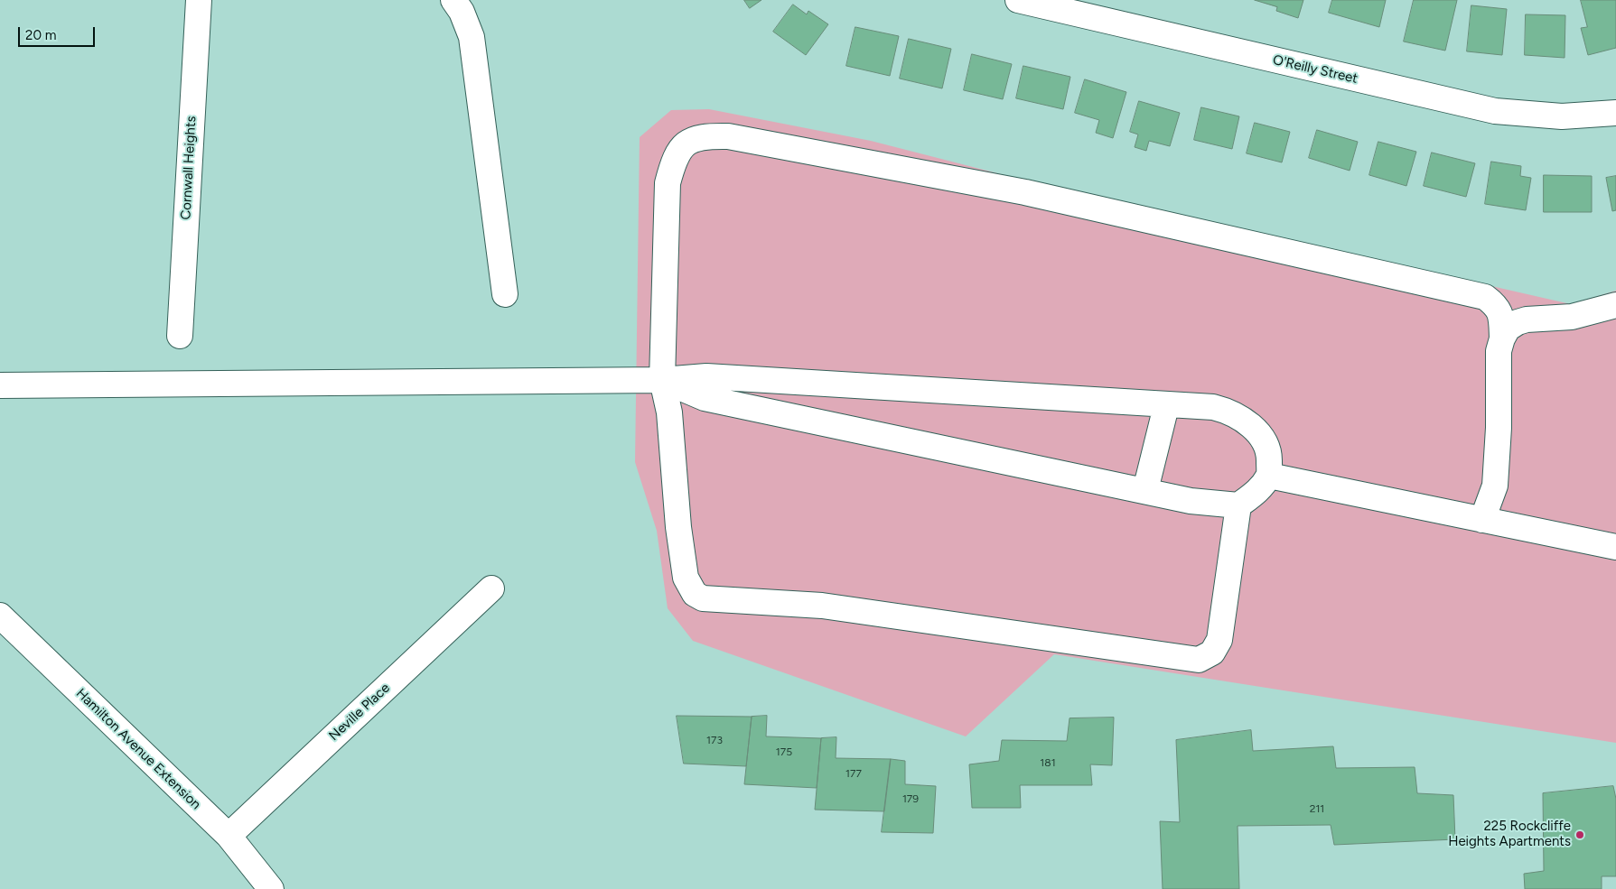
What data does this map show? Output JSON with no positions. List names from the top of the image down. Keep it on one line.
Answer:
{"streets":{"street":["O'Reilly Street","Cornwall Heights","Neville Place","Hamilton Avenue Extension"]},"crossings":[["Neville Place","Hamilton Avenue Extension"]],"places":["225 Rockcliffe Heights Apartments"],"house_numbers":["173","175","181","177","179","211"],"scale_bar":"20 m"}
